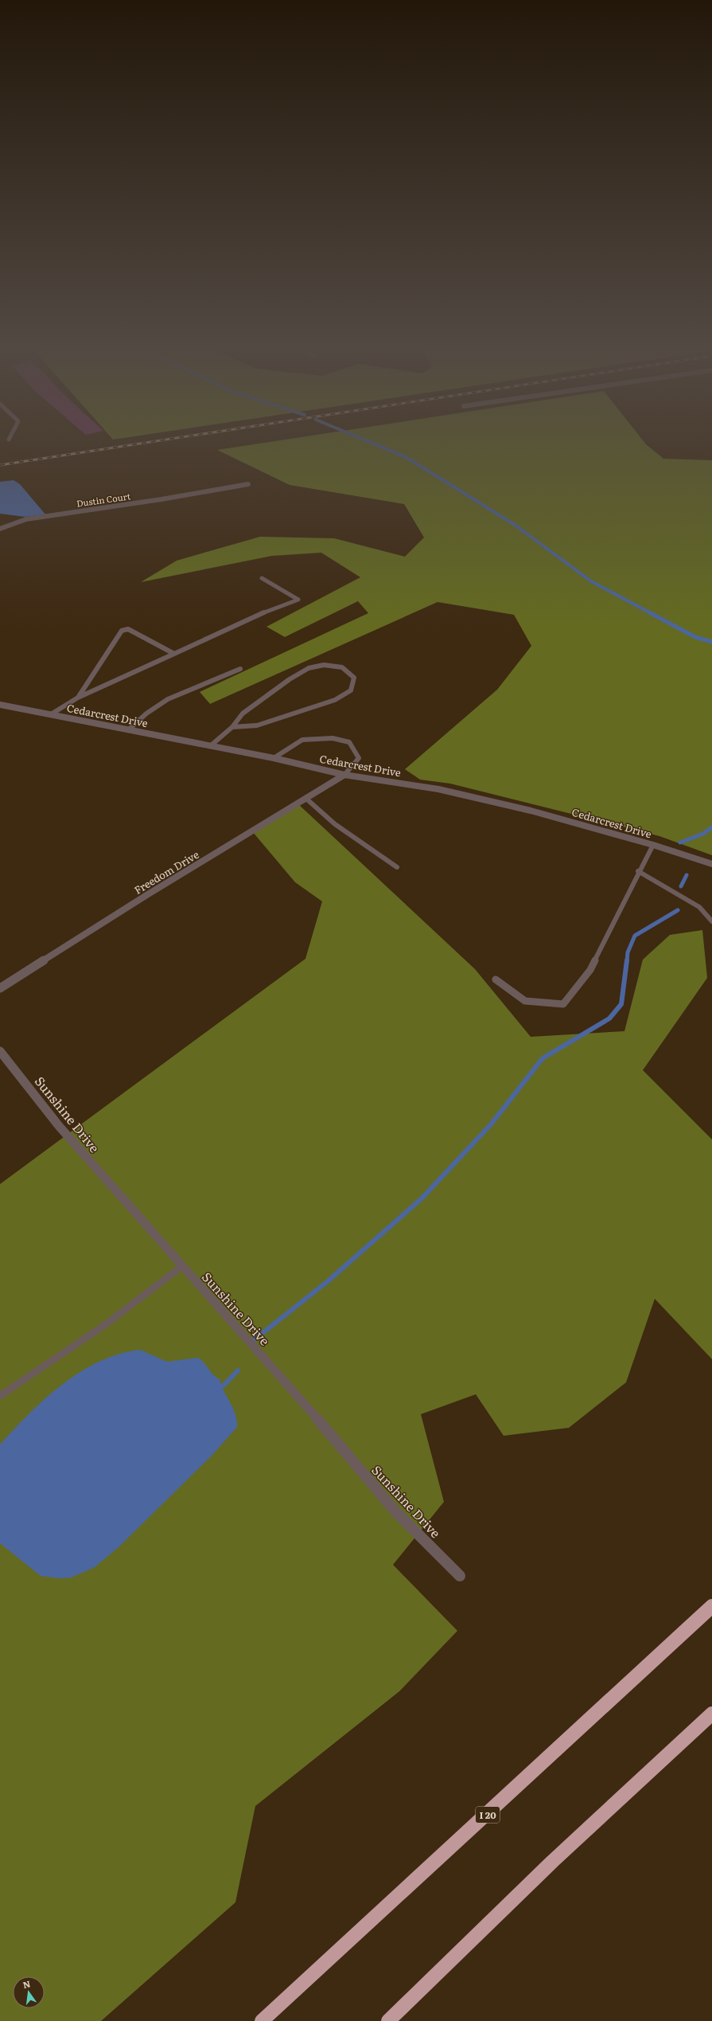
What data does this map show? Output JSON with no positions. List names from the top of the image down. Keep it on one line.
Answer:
{"streets":{"highway":["I 20"],"street":["Dustin Court","Cedarcrest Drive","Freedom Drive","Sunshine Drive"]},"crossings":[["Cedarcrest Drive","Freedom Drive"]],"north":"top"}
